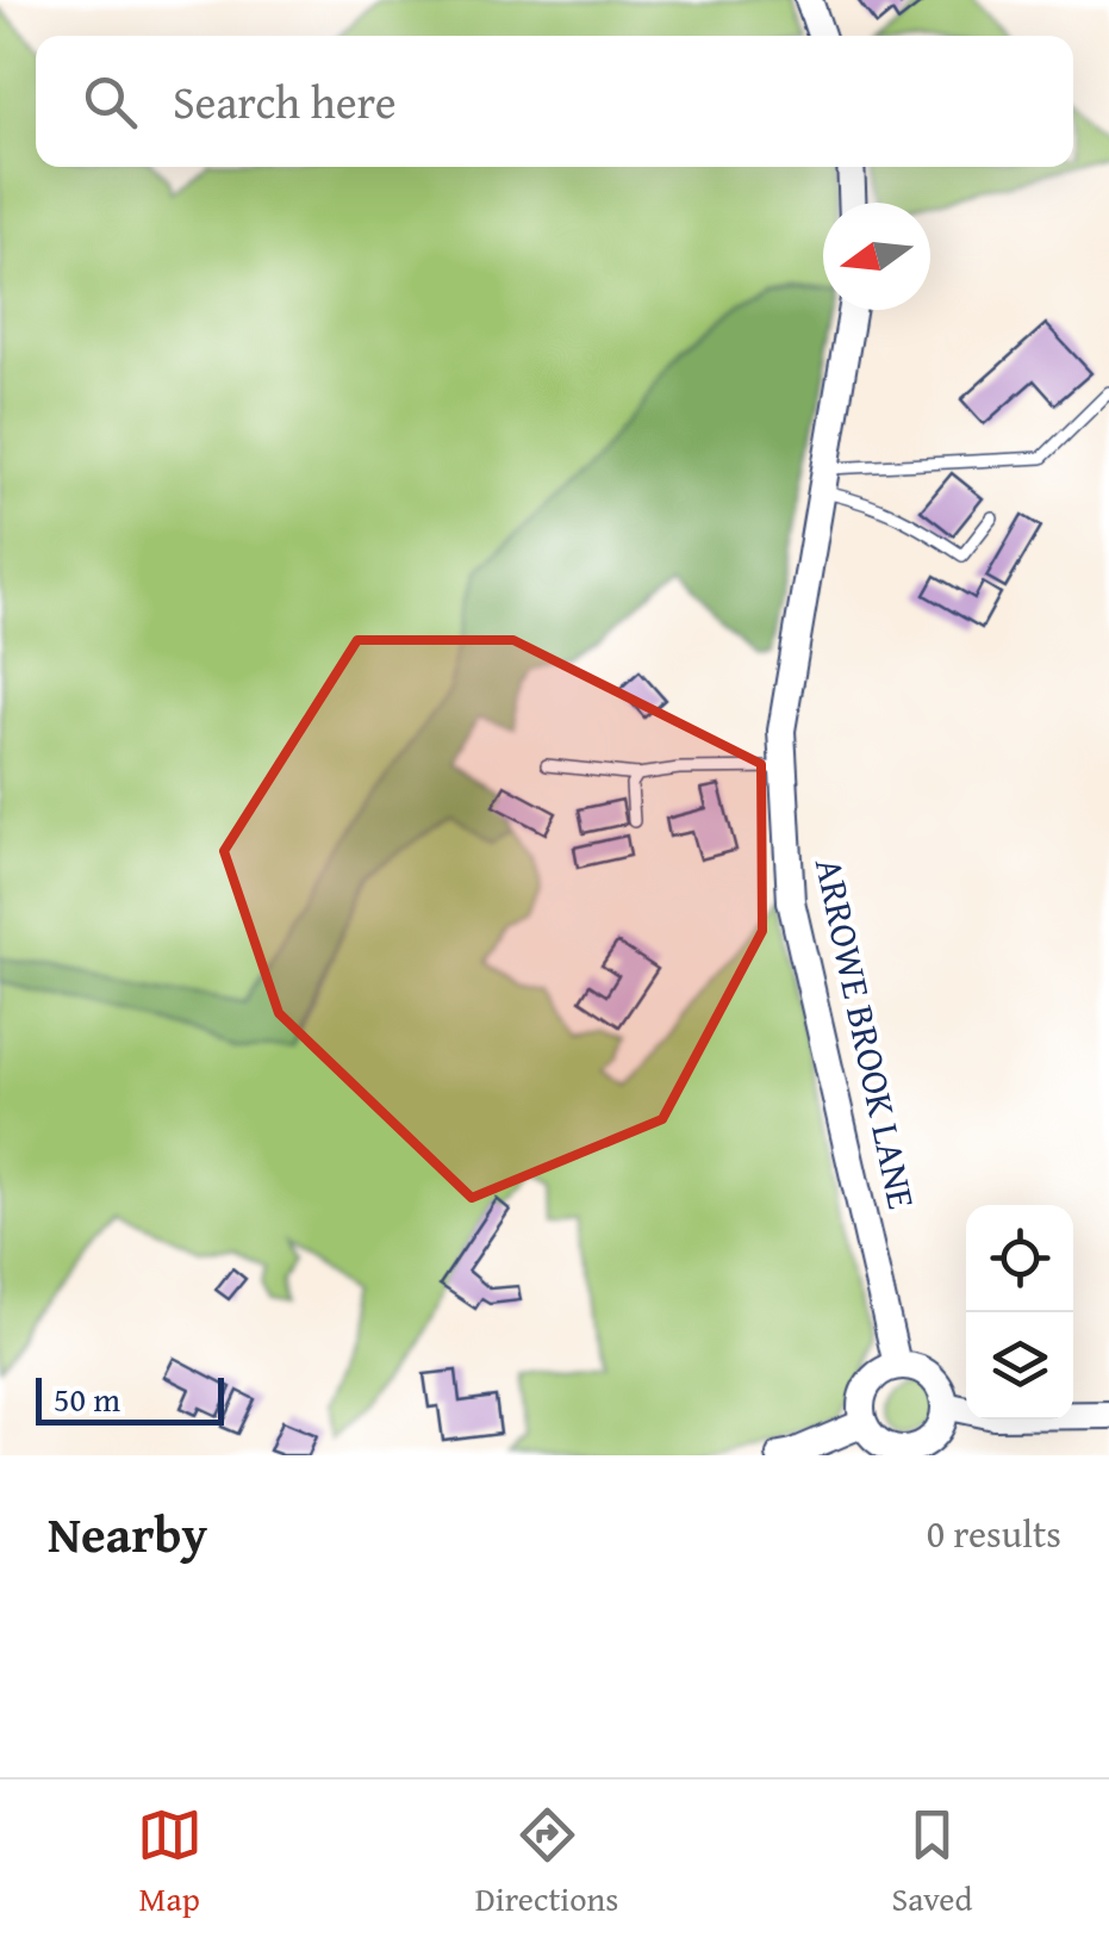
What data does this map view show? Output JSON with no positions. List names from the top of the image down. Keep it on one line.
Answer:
{"streets":{"street":["ARROWE BROOK LANE"]},"scale_bar":"50 m","north":"left","page":{"search":"Search here","scale":"50 m","heading":["Nearby","0 results"],"nav":["Map","Directions","Saved"]}}
